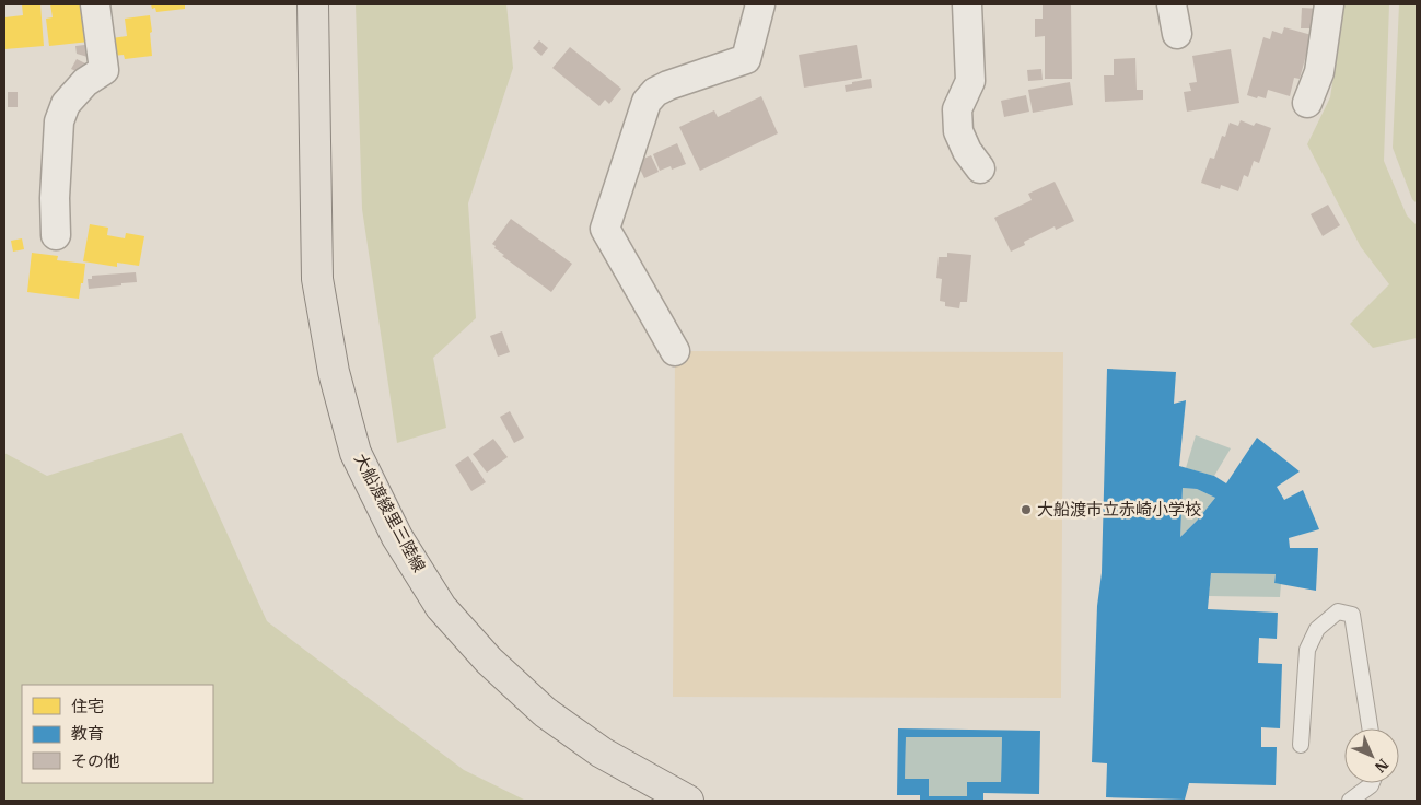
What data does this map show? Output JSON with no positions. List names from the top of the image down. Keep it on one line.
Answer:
{"streets":{"main road":["大船渡綾里三陸線"]},"places":["大船渡市立赤崎小学校"],"legend":["住宅","教育","その他"],"north":"bottom right"}
